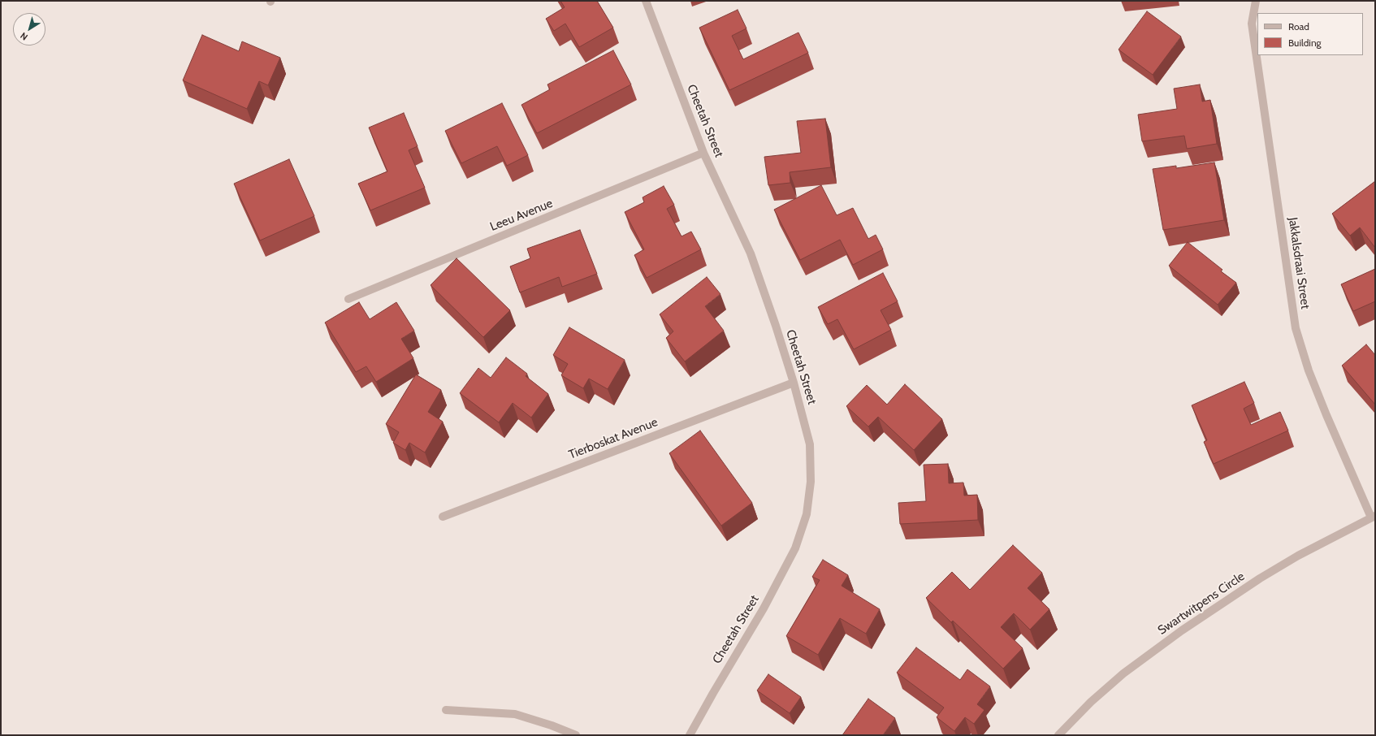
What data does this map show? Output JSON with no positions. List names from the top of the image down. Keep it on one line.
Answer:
{"streets":{"street":["Cheetah Street","Leeu Avenue","Jakkalsdraai Street","Tierboskat Avenue","Swartwitpens Circle"]},"crossings":[["Cheetah Street","Leeu Avenue"],["Cheetah Street","Tierboskat Avenue"],["Jakkalsdraai Street","Swartwitpens Circle"]],"legend":["Road","Building"],"north":"bottom left"}
